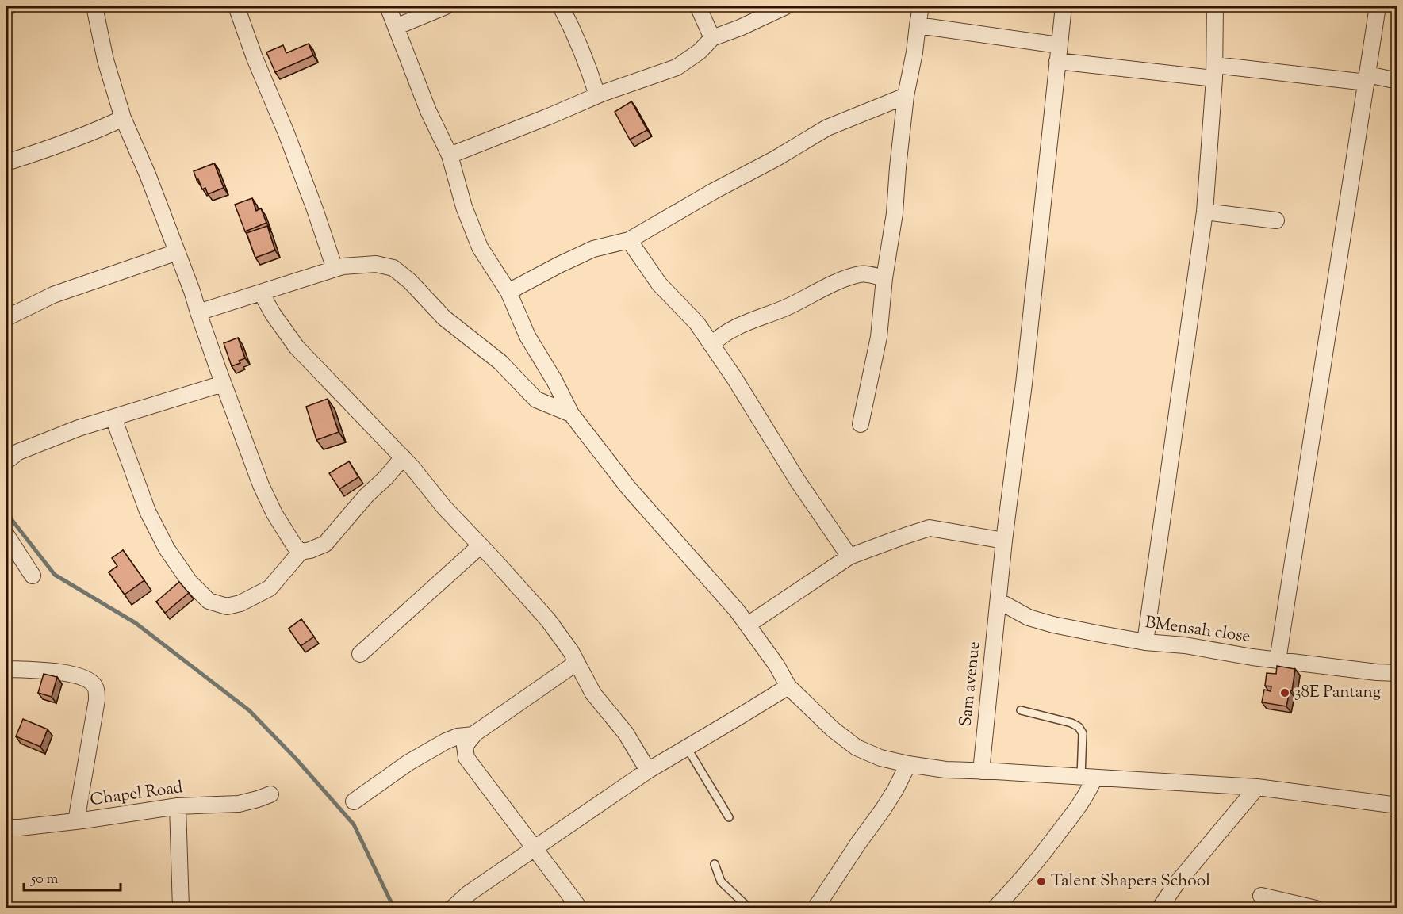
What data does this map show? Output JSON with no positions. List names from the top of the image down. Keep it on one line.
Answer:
{"streets":{"street":["BMensah close","Sam avenue","Chapel Road"]},"crossings":[["BMensah close","Sam avenue"]],"places":["38E Pantang","Talent Shapers School"],"scale_bar":"50 m"}
